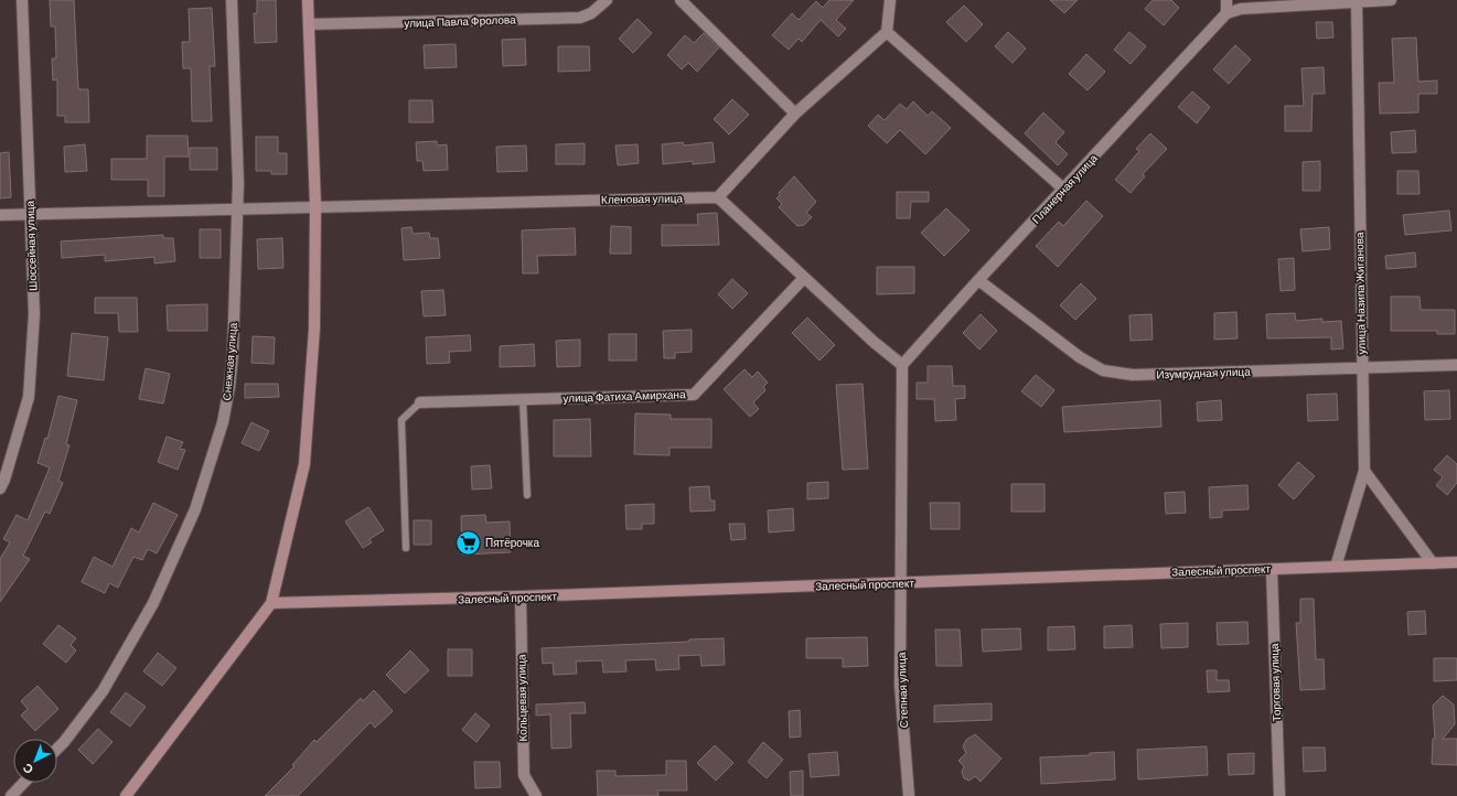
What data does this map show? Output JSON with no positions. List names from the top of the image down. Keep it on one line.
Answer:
{"streets":{"main road":["Залесный проспект"],"street":["улица Павла Фролова","Планерная улица","Кленовая улица","Шоссейная улица","улица Назипа Жиганова","Снежная улица","Изумрудная улица","улица Фатиха Амирхана","Торговая улица","Степная улица","Кольцевая улица"]},"crossings":[["Планерная улица","Изумрудная улица"],["Планерная улица","Степная улица"],["Кленовая улица","Шоссейная улица"],["Кленовая улица","Снежная улица"],["улица Назипа Жиганова","Изумрудная улица"],["улица Назипа Жиганова","Залесный проспект"],["Залесный проспект","Торговая улица"],["Залесный проспект","Степная улица"],["Залесный проспект","Кольцевая улица"]],"places":{"supermarket":["Пятёрочка"]},"north":"bottom left"}
